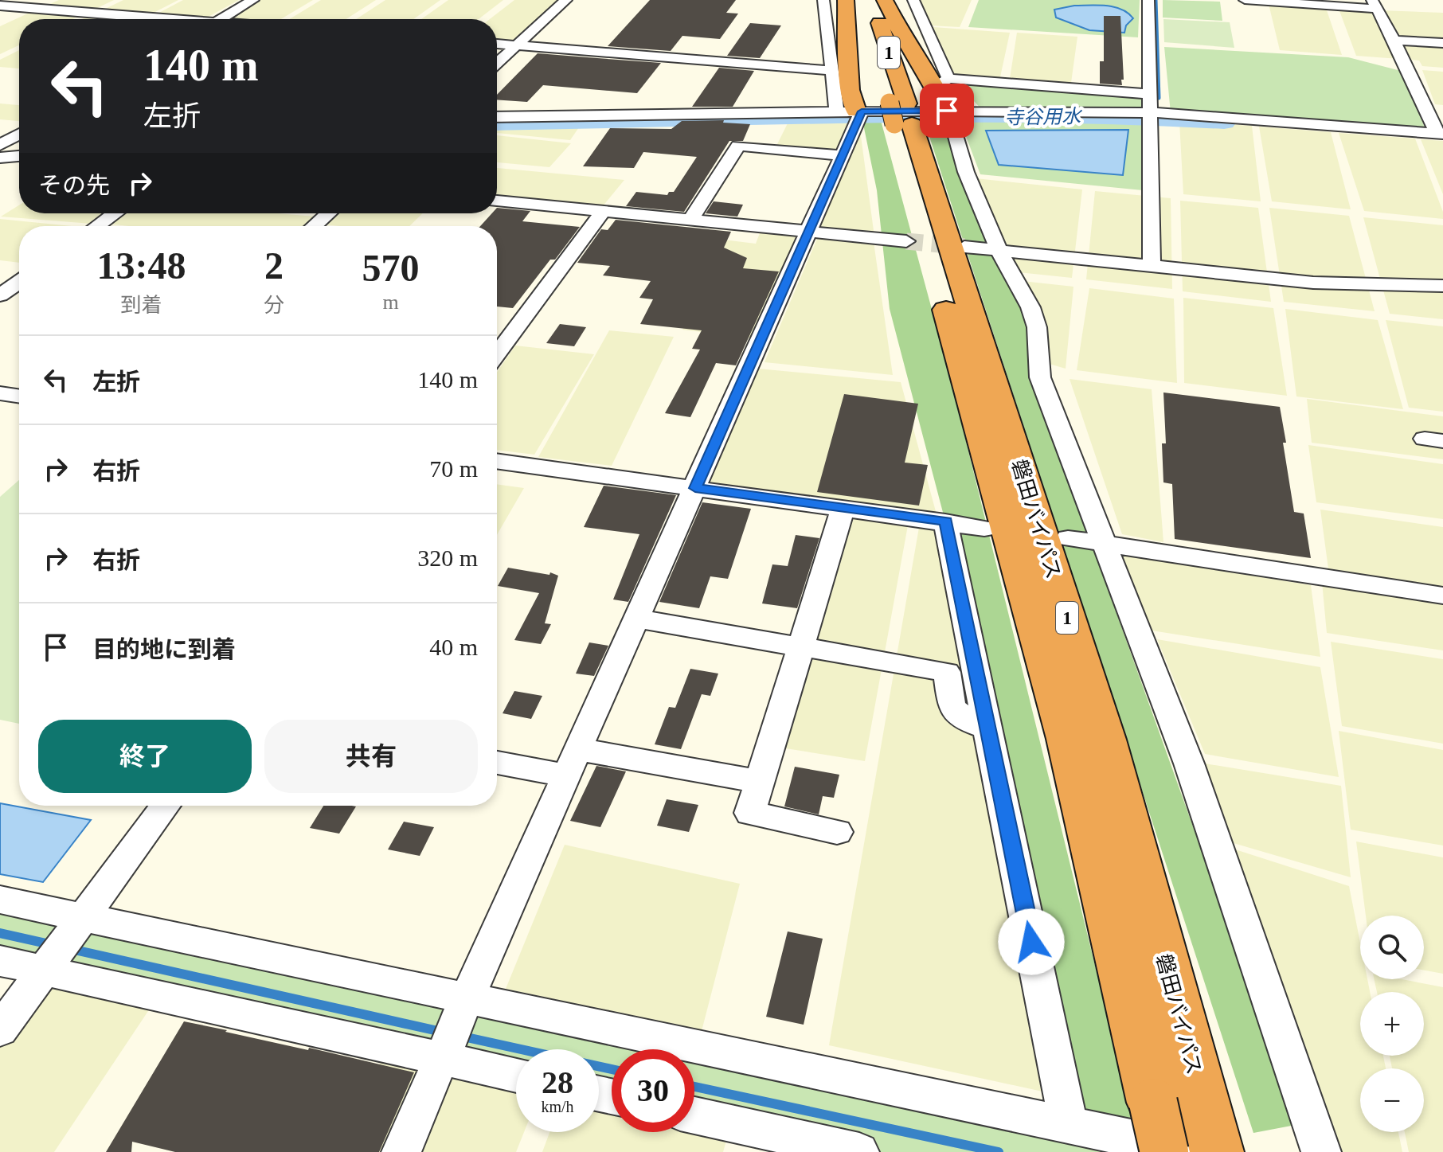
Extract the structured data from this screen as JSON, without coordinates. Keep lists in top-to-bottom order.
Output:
{
  "streets": {
    "highway": ["1", "磐田バイパス"]
  },
  "water": ["寺谷用水"],
  "page": {
    "turn": ["140 m", "左折"],
    "then": "その先",
    "eta": [
      "13:48",
      "到着",
      "2",
      "分",
      "570",
      "m"
    ],
    "list": [
      {
        "name": "左折",
        "value": "140 m"
      },
      {
        "name": "右折",
        "value": "70 m"
      },
      {
        "name": "右折",
        "value": "320 m"
      },
      {
        "name": "目的地に到着",
        "value": "40 m"
      }
    ],
    "buttons": ["終了", "共有"],
    "map_buttons": ["+", "−"],
    "speed": "28 km/h",
    "limit": "30"
  }
}
